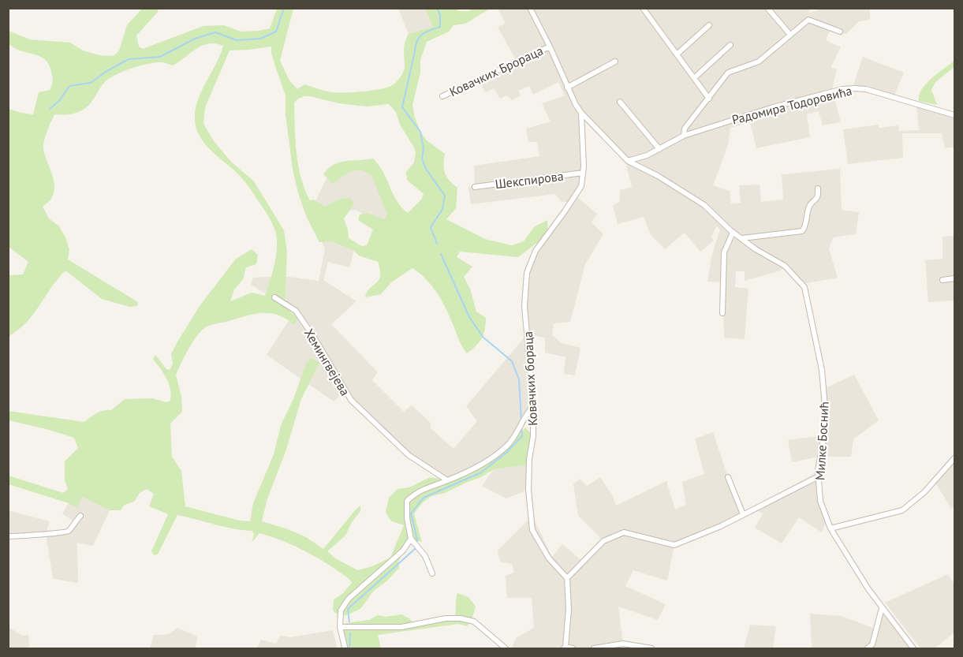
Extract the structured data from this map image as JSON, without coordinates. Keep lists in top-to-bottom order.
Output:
{
  "streets": {
    "street": [
      "Ковачких Брораца",
      "Радомира Тодоровића",
      "Шекспирова",
      "Хемингвејева",
      "Ковачких бораца",
      "Милке Боснић"
    ]
  },
  "crossings": [
    ["Ковачких Брораца", "Ковачких бораца"],
    ["Радомира Тодоровића", "Ковачких бораца"],
    ["Радомира Тодоровића", "Милке Боснић"],
    ["Шекспирова", "Ковачких бораца"],
    ["Ковачких бораца", "Милке Боснић"]
  ]
}
